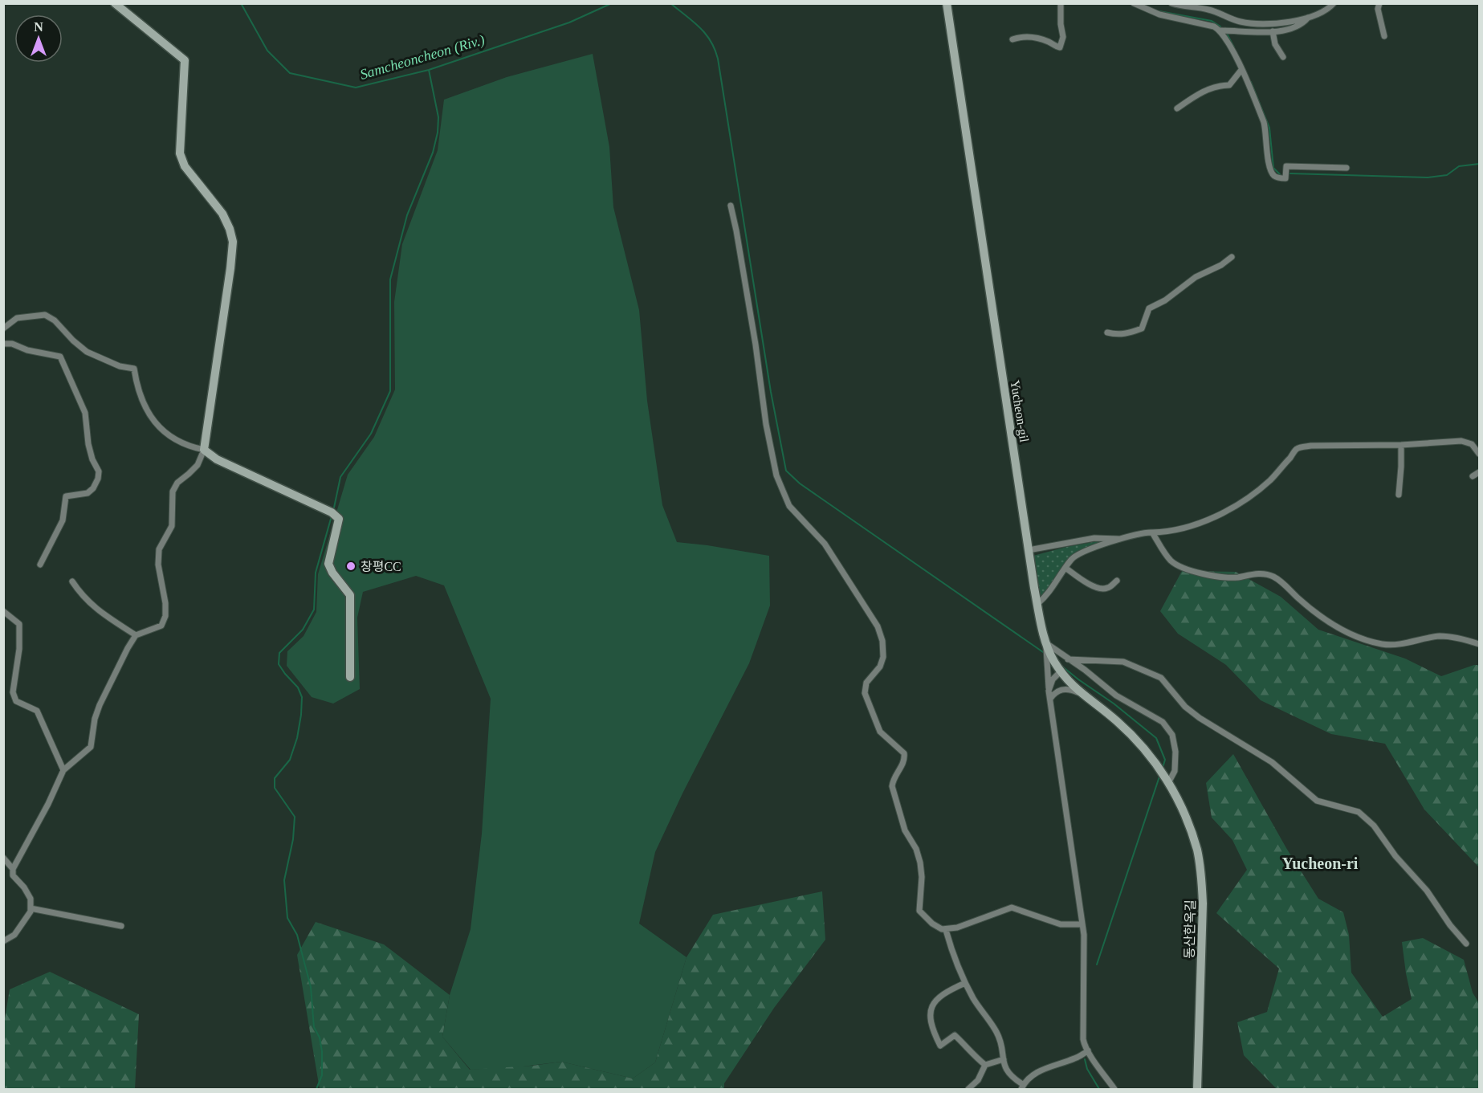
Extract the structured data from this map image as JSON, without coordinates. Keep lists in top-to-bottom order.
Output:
{
  "streets": {
    "street": ["Yucheon-gil", "동산한옥길"]
  },
  "crossings": [
    ["Yucheon-gil", "동산한옥길"]
  ],
  "districts": ["Yucheon-ri"],
  "water": ["Samcheoncheon (Riv.)"],
  "places": ["창평CC"],
  "north": "top"
}
